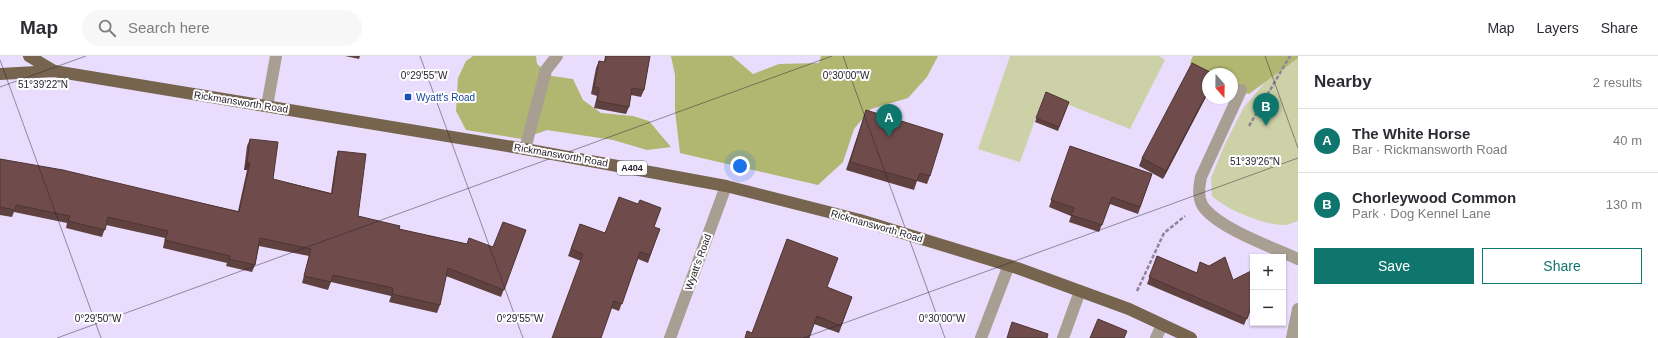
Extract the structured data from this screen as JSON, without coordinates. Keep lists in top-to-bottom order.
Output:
{
  "streets": {
    "main road": ["Rickmansworth Road", "A404"],
    "street": ["Wyatt's Road"]
  },
  "crossings": [
    ["Rickmansworth Road", "Wyatt's Road"]
  ],
  "places": {
    "transit": ["Wyatt's Road"]
  },
  "north": "bottom",
  "page": {
    "header": "Map",
    "search": "Search here",
    "nav": ["Map", "Layers", "Share"],
    "heading": ["Nearby", "2 results"],
    "pins": ["B", "A"],
    "list": [
      {
        "mark": "A",
        "name": "The White Horse",
        "note": "Bar · Rickmansworth Road",
        "value": "40 m"
      },
      {
        "mark": "B",
        "name": "Chorleywood Common",
        "note": "Park · Dog Kennel Lane",
        "value": "130 m"
      }
    ],
    "buttons": ["Save", "Share"],
    "map_buttons": ["+", "−"]
  },
  "coordinates": [
    "0°29'55\"W",
    "0°30'00\"W",
    "51°39'22\"N",
    "51°39'26\"N",
    "0°29'50\"W"
  ]
}
